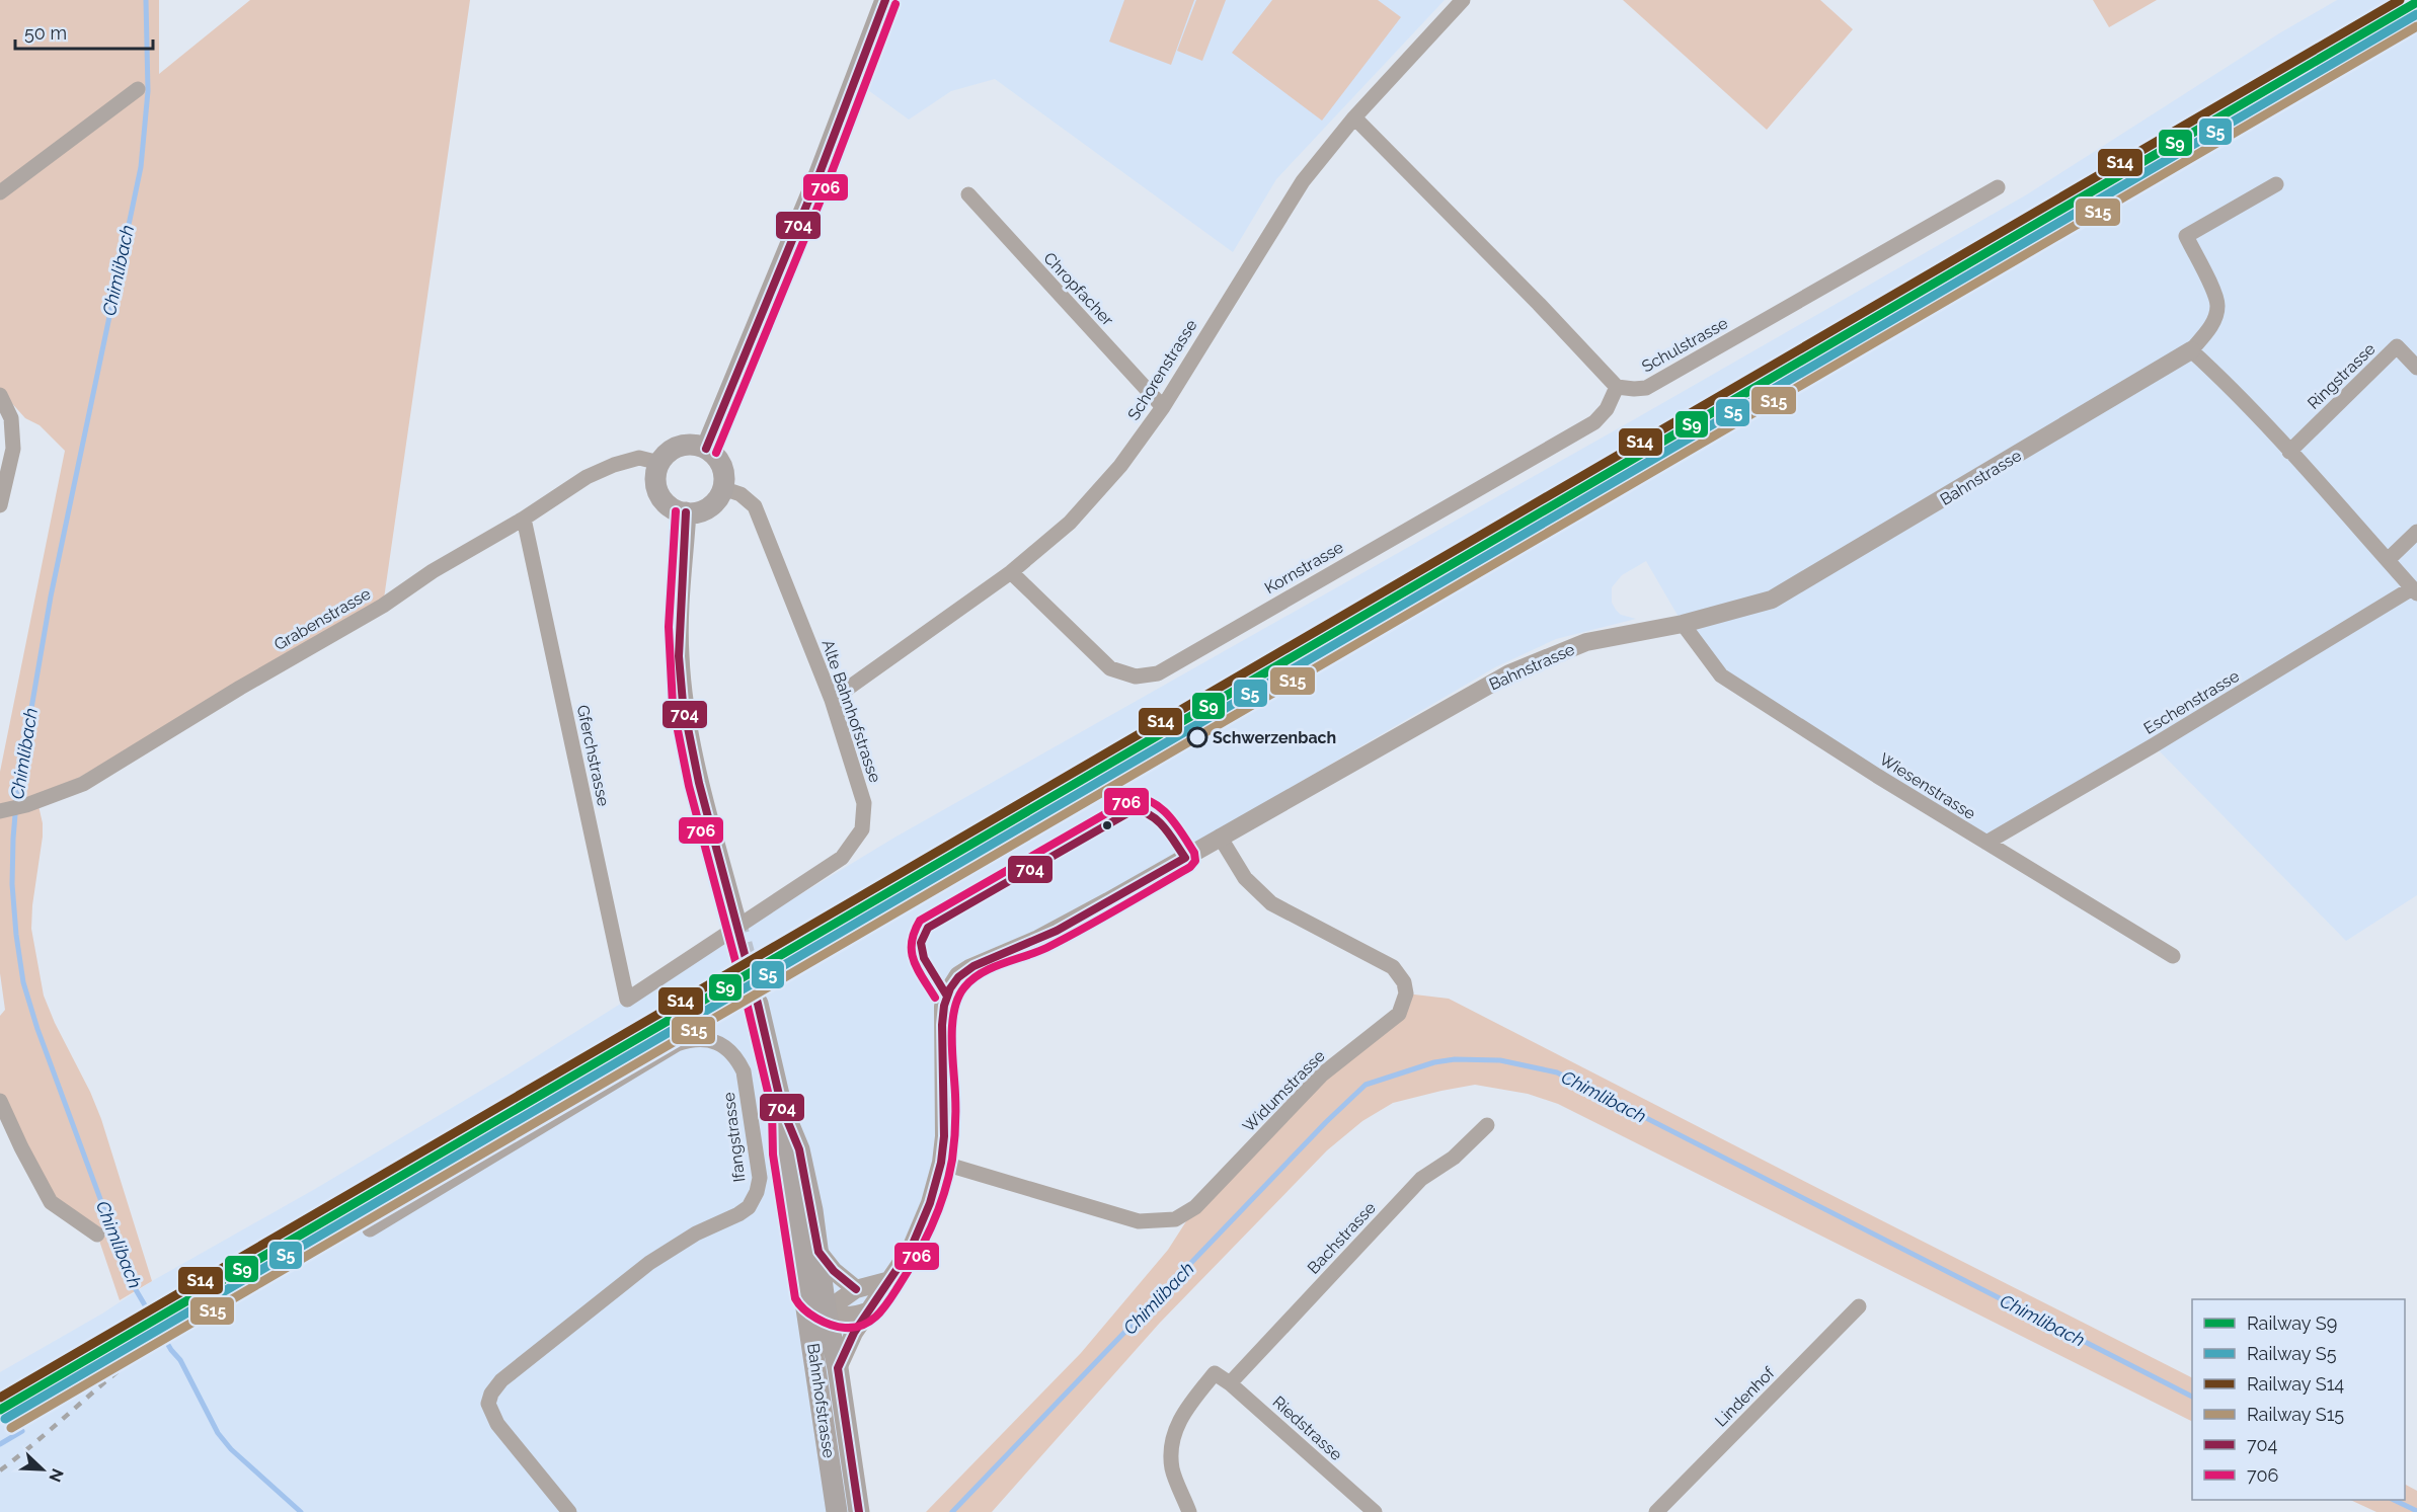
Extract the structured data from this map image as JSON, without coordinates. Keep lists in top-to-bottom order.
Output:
{
  "streets": {
    "main road": ["Bahnhofstrasse"],
    "street": [
      "Chropfacher",
      "Schulstrasse",
      "Schorenstrasse",
      "Ringstrasse",
      "Bahnstrasse",
      "Kornstrasse",
      "Grabenstrasse",
      "Eschenstrasse",
      "Alte Bahnhofstrasse",
      "Gferchstrasse",
      "Wiesenstrasse",
      "Widumstrasse",
      "Ifangstrasse",
      "Bachstrasse",
      "Lindenhof",
      "Riedstrasse"
    ]
  },
  "crossings": [
    ["Chropfacher", "Schorenstrasse"],
    ["Schulstrasse", "Kornstrasse"],
    ["Schorenstrasse", "Kornstrasse"],
    ["Schorenstrasse", "Alte Bahnhofstrasse"],
    ["Ringstrasse", "Eschenstrasse"],
    ["Bahnstrasse", "Eschenstrasse"],
    ["Bahnstrasse", "Wiesenstrasse"],
    ["Bahnstrasse", "Widumstrasse"],
    ["Bahnstrasse", "Bahnhofstrasse"],
    ["Grabenstrasse", "Alte Bahnhofstrasse"],
    ["Grabenstrasse", "Gferchstrasse"],
    ["Eschenstrasse", "Wiesenstrasse"],
    ["Alte Bahnhofstrasse", "Gferchstrasse"],
    ["Bachstrasse", "Riedstrasse"]
  ],
  "water": ["Chimlibach"],
  "places": ["Schwerzenbach"],
  "lines": [
    "rail line S14",
    "transit line 704",
    "rail line S9",
    "transit line 706",
    "rail line S5",
    "rail line S15"
  ],
  "legend": [
    "Railway S9",
    "Railway S5",
    "Railway S14",
    "Railway S15",
    "704",
    "706"
  ],
  "scale_bar": "50 m",
  "north": "bottom right"
}
